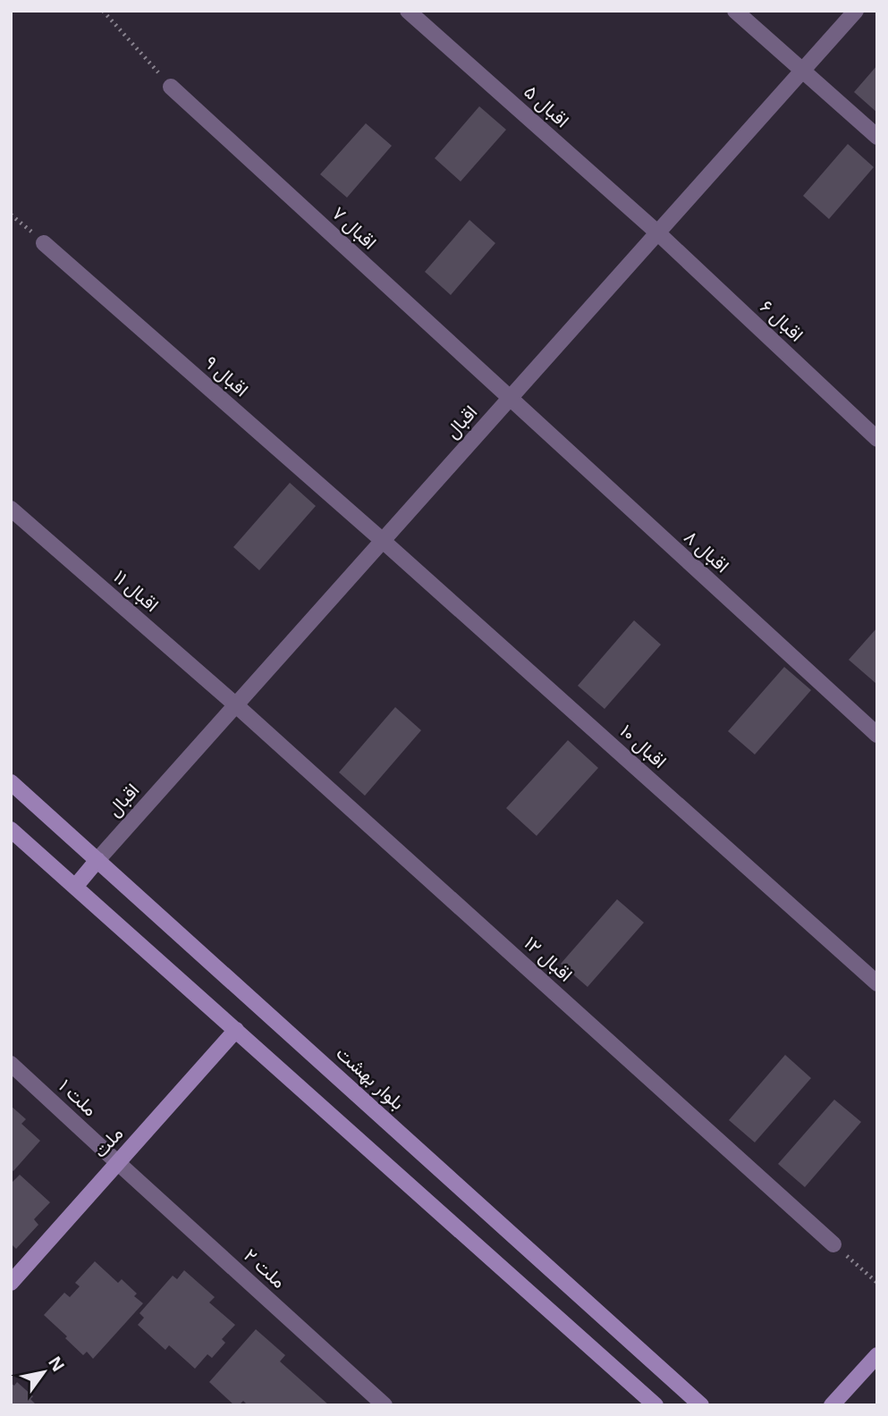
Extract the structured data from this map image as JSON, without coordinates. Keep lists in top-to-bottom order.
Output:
{
  "streets": {
    "street": [
      "اقبال ۵",
      "اقبال ۷",
      "اقبال ۶",
      "اقبال ۹",
      "اقبال",
      "اقبال ۸",
      "اقبال ۱۱",
      "اقبال ۱۰",
      "اقبال ۱۲",
      "بلوار بهشت",
      "ملت ۱",
      "ملت",
      "ملت ۲"
    ]
  },
  "crossings": [
    ["اقبال ۵", "اقبال ۶"],
    ["اقبال ۵", "اقبال"],
    ["اقبال ۷", "اقبال"],
    ["اقبال ۷", "اقبال ۸"],
    ["اقبال ۶", "اقبال"],
    ["اقبال ۹", "اقبال"],
    ["اقبال ۹", "اقبال ۱۰"],
    ["اقبال", "اقبال ۸"],
    ["اقبال", "اقبال ۱۱"],
    ["اقبال", "اقبال ۱۰"],
    ["اقبال", "اقبال ۱۲"],
    ["اقبال", "بلوار بهشت"],
    ["اقبال ۱۱", "اقبال ۱۲"],
    ["ملت ۱", "ملت"],
    ["ملت ۱", "ملت ۲"],
    ["ملت", "ملت ۲"]
  ],
  "north": "top right"
}
